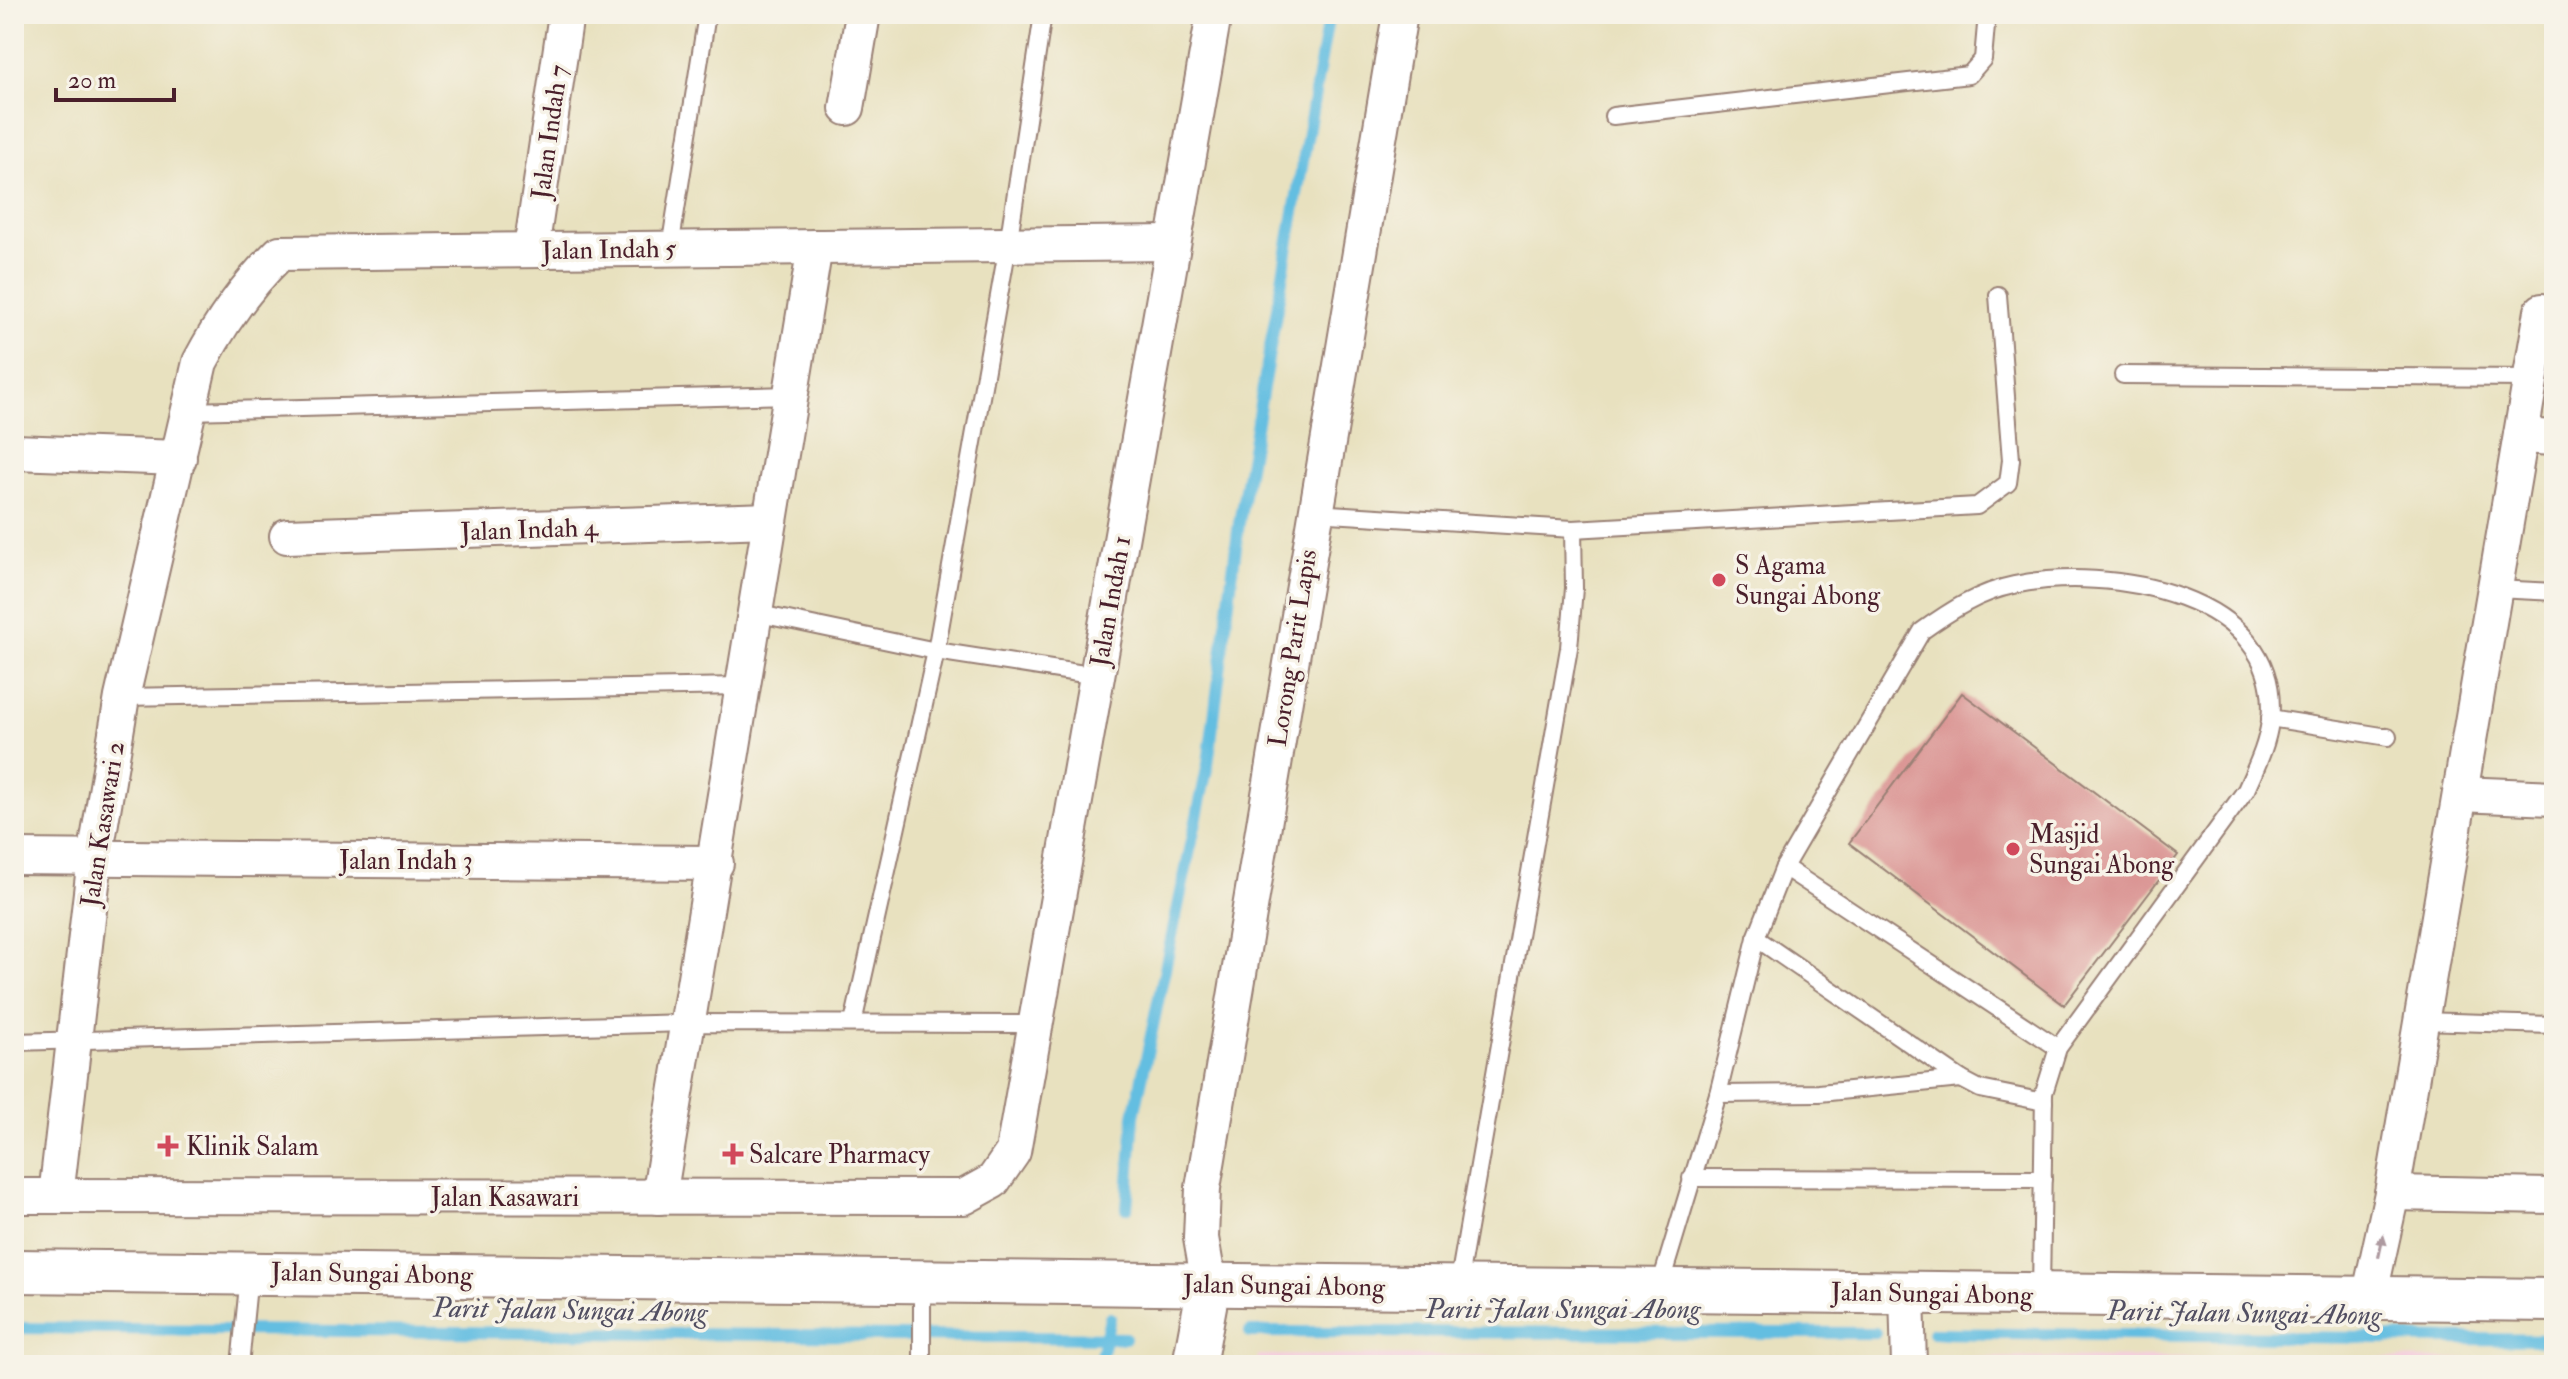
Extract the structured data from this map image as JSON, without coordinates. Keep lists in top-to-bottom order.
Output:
{
  "streets": {
    "street": [
      "Jalan Indah 7",
      "Jalan Indah 5",
      "Jalan Indah 4",
      "Jalan Indah 1",
      "Lorong Parit Lapis",
      "Jalan Kasawari 2",
      "Jalan Indah 3",
      "Jalan Kasawari",
      "Jalan Sungai Abong"
    ]
  },
  "crossings": [
    ["Jalan Indah 7", "Jalan Indah 5"],
    ["Jalan Indah 5", "Jalan Indah 1"],
    ["Jalan Indah 5", "Jalan Kasawari 2"],
    ["Jalan Indah 1", "Jalan Kasawari"],
    ["Lorong Parit Lapis", "Jalan Sungai Abong"],
    ["Jalan Kasawari 2", "Jalan Indah 3"],
    ["Jalan Kasawari 2", "Jalan Kasawari"]
  ],
  "water": ["Parit Jalan Sungai Abong"],
  "places": {
    "other": ["S Agama Sungai Abong", "Masjid Sungai Abong"],
    "health": ["Klinik Salam", "Salcare Pharmacy"]
  },
  "scale_bar": "20 m"
}
